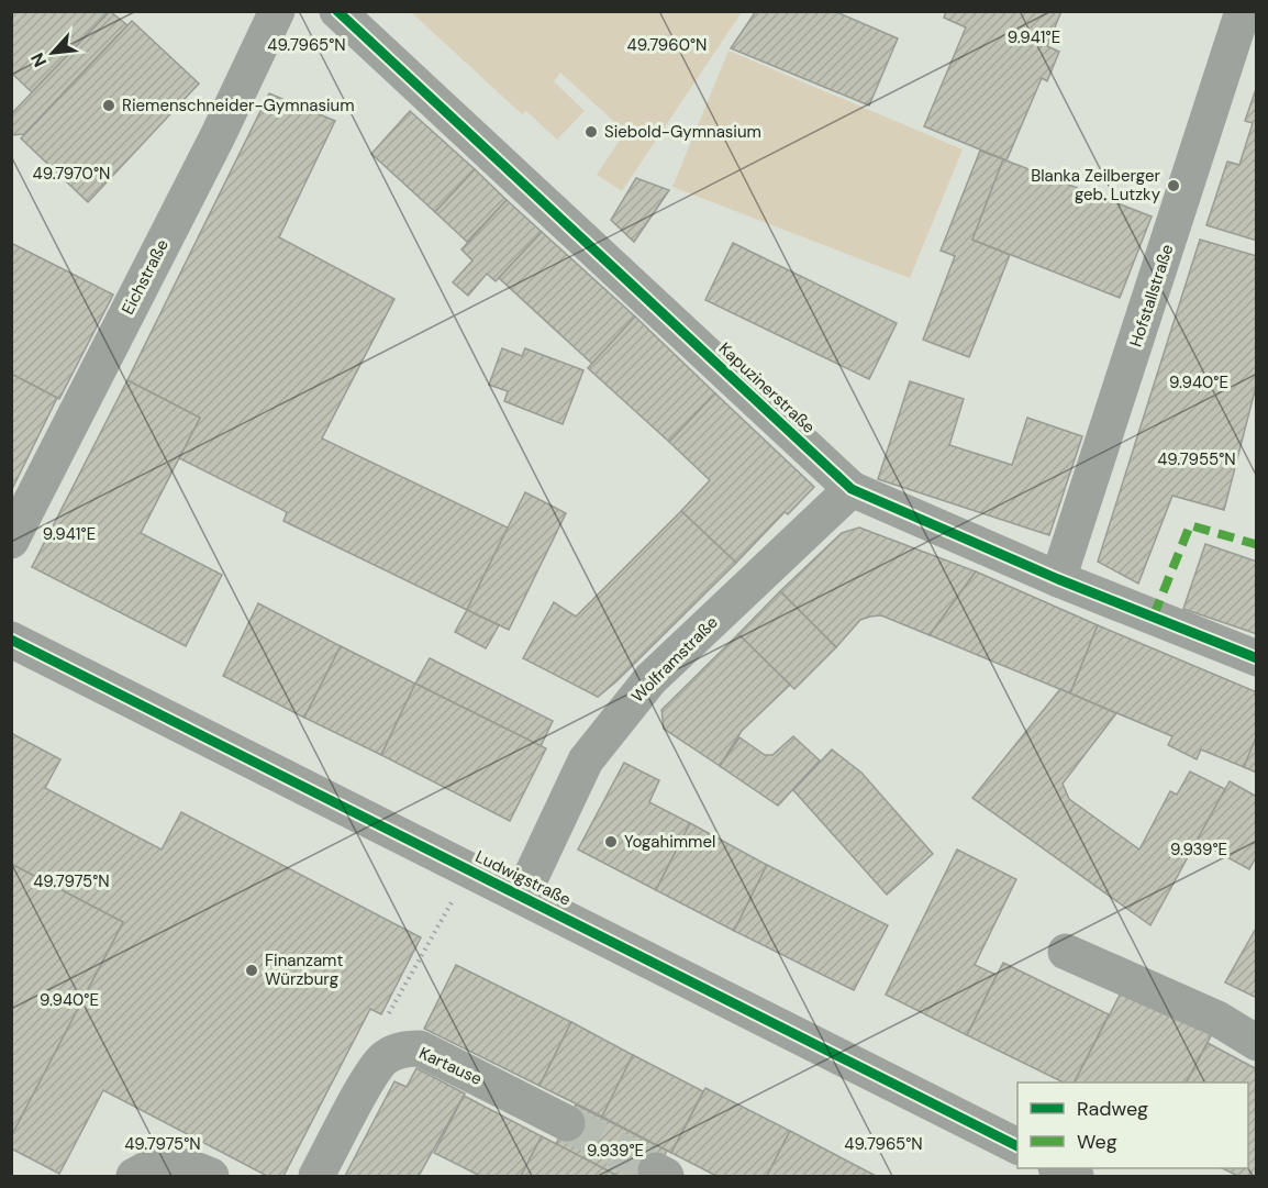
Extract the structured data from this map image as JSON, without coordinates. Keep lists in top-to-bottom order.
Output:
{
  "streets": {
    "street": [
      "Eichstraße",
      "Hofstallstraße",
      "Kapuzinerstraße",
      "Wolframstraße",
      "Ludwigstraße",
      "Kartause"
    ]
  },
  "crossings": [
    ["Hofstallstraße", "Kapuzinerstraße"],
    ["Kapuzinerstraße", "Wolframstraße"],
    ["Wolframstraße", "Ludwigstraße"]
  ],
  "places": [
    "Riemenschneider-Gymnasium",
    "Siebold-Gymnasium",
    "Blanka Zeilberger geb. Lutzky",
    "Yogahimmel",
    "Finanzamt Würzburg"
  ],
  "legend": ["Radweg", "Weg"],
  "north": "bottom left",
  "coordinates": [
    "9.941°E",
    "49.7965°N",
    "49.7960°N",
    "49.7970°N",
    "9.940°E",
    "49.7955°N",
    "9.939°E",
    "49.7975°N"
  ]
}
